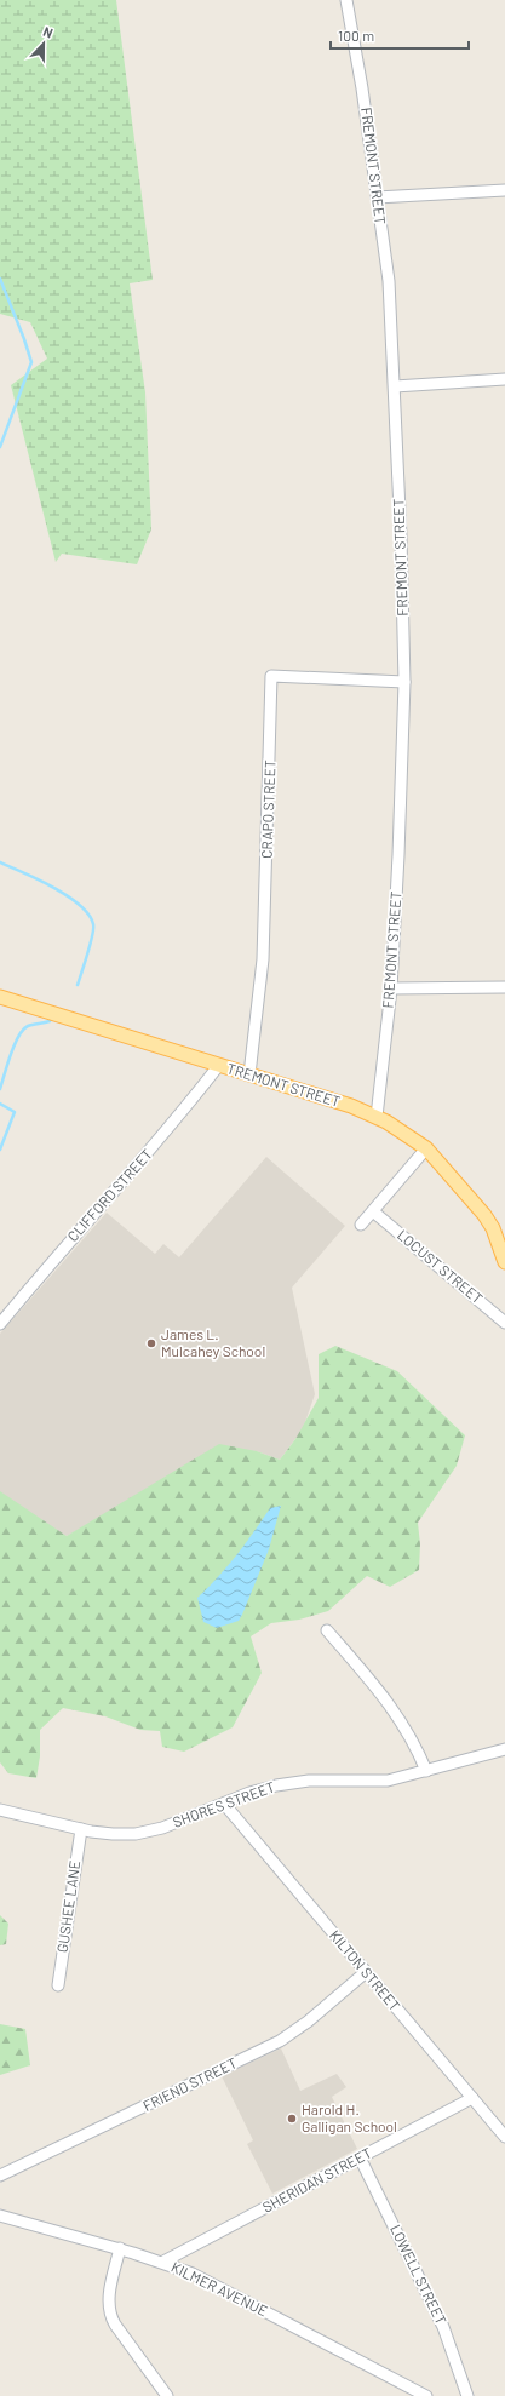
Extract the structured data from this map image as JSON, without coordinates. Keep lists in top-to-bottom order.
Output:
{
  "streets": {
    "main road": ["TREMONT STREET"],
    "street": [
      "FREMONT STREET",
      "CRAPO STREET",
      "CLIFFORD STREET",
      "LOCUST STREET",
      "SHORES STREET",
      "GUSHEE LANE",
      "KILTON STREET",
      "FRIEND STREET",
      "SHERIDAN STREET",
      "LOWELL STREET",
      "KILMER AVENUE"
    ]
  },
  "crossings": [
    ["FREMONT STREET", "CRAPO STREET"],
    ["FREMONT STREET", "TREMONT STREET"],
    ["CRAPO STREET", "TREMONT STREET"],
    ["TREMONT STREET", "CLIFFORD STREET"],
    ["SHORES STREET", "GUSHEE LANE"],
    ["SHORES STREET", "KILTON STREET"],
    ["KILTON STREET", "FRIEND STREET"],
    ["KILTON STREET", "SHERIDAN STREET"],
    ["SHERIDAN STREET", "LOWELL STREET"],
    ["SHERIDAN STREET", "KILMER AVENUE"]
  ],
  "places": ["James L. Mulcahey School", "Harold H. Galligan School"],
  "scale_bar": "100 m",
  "north": "top"
}
